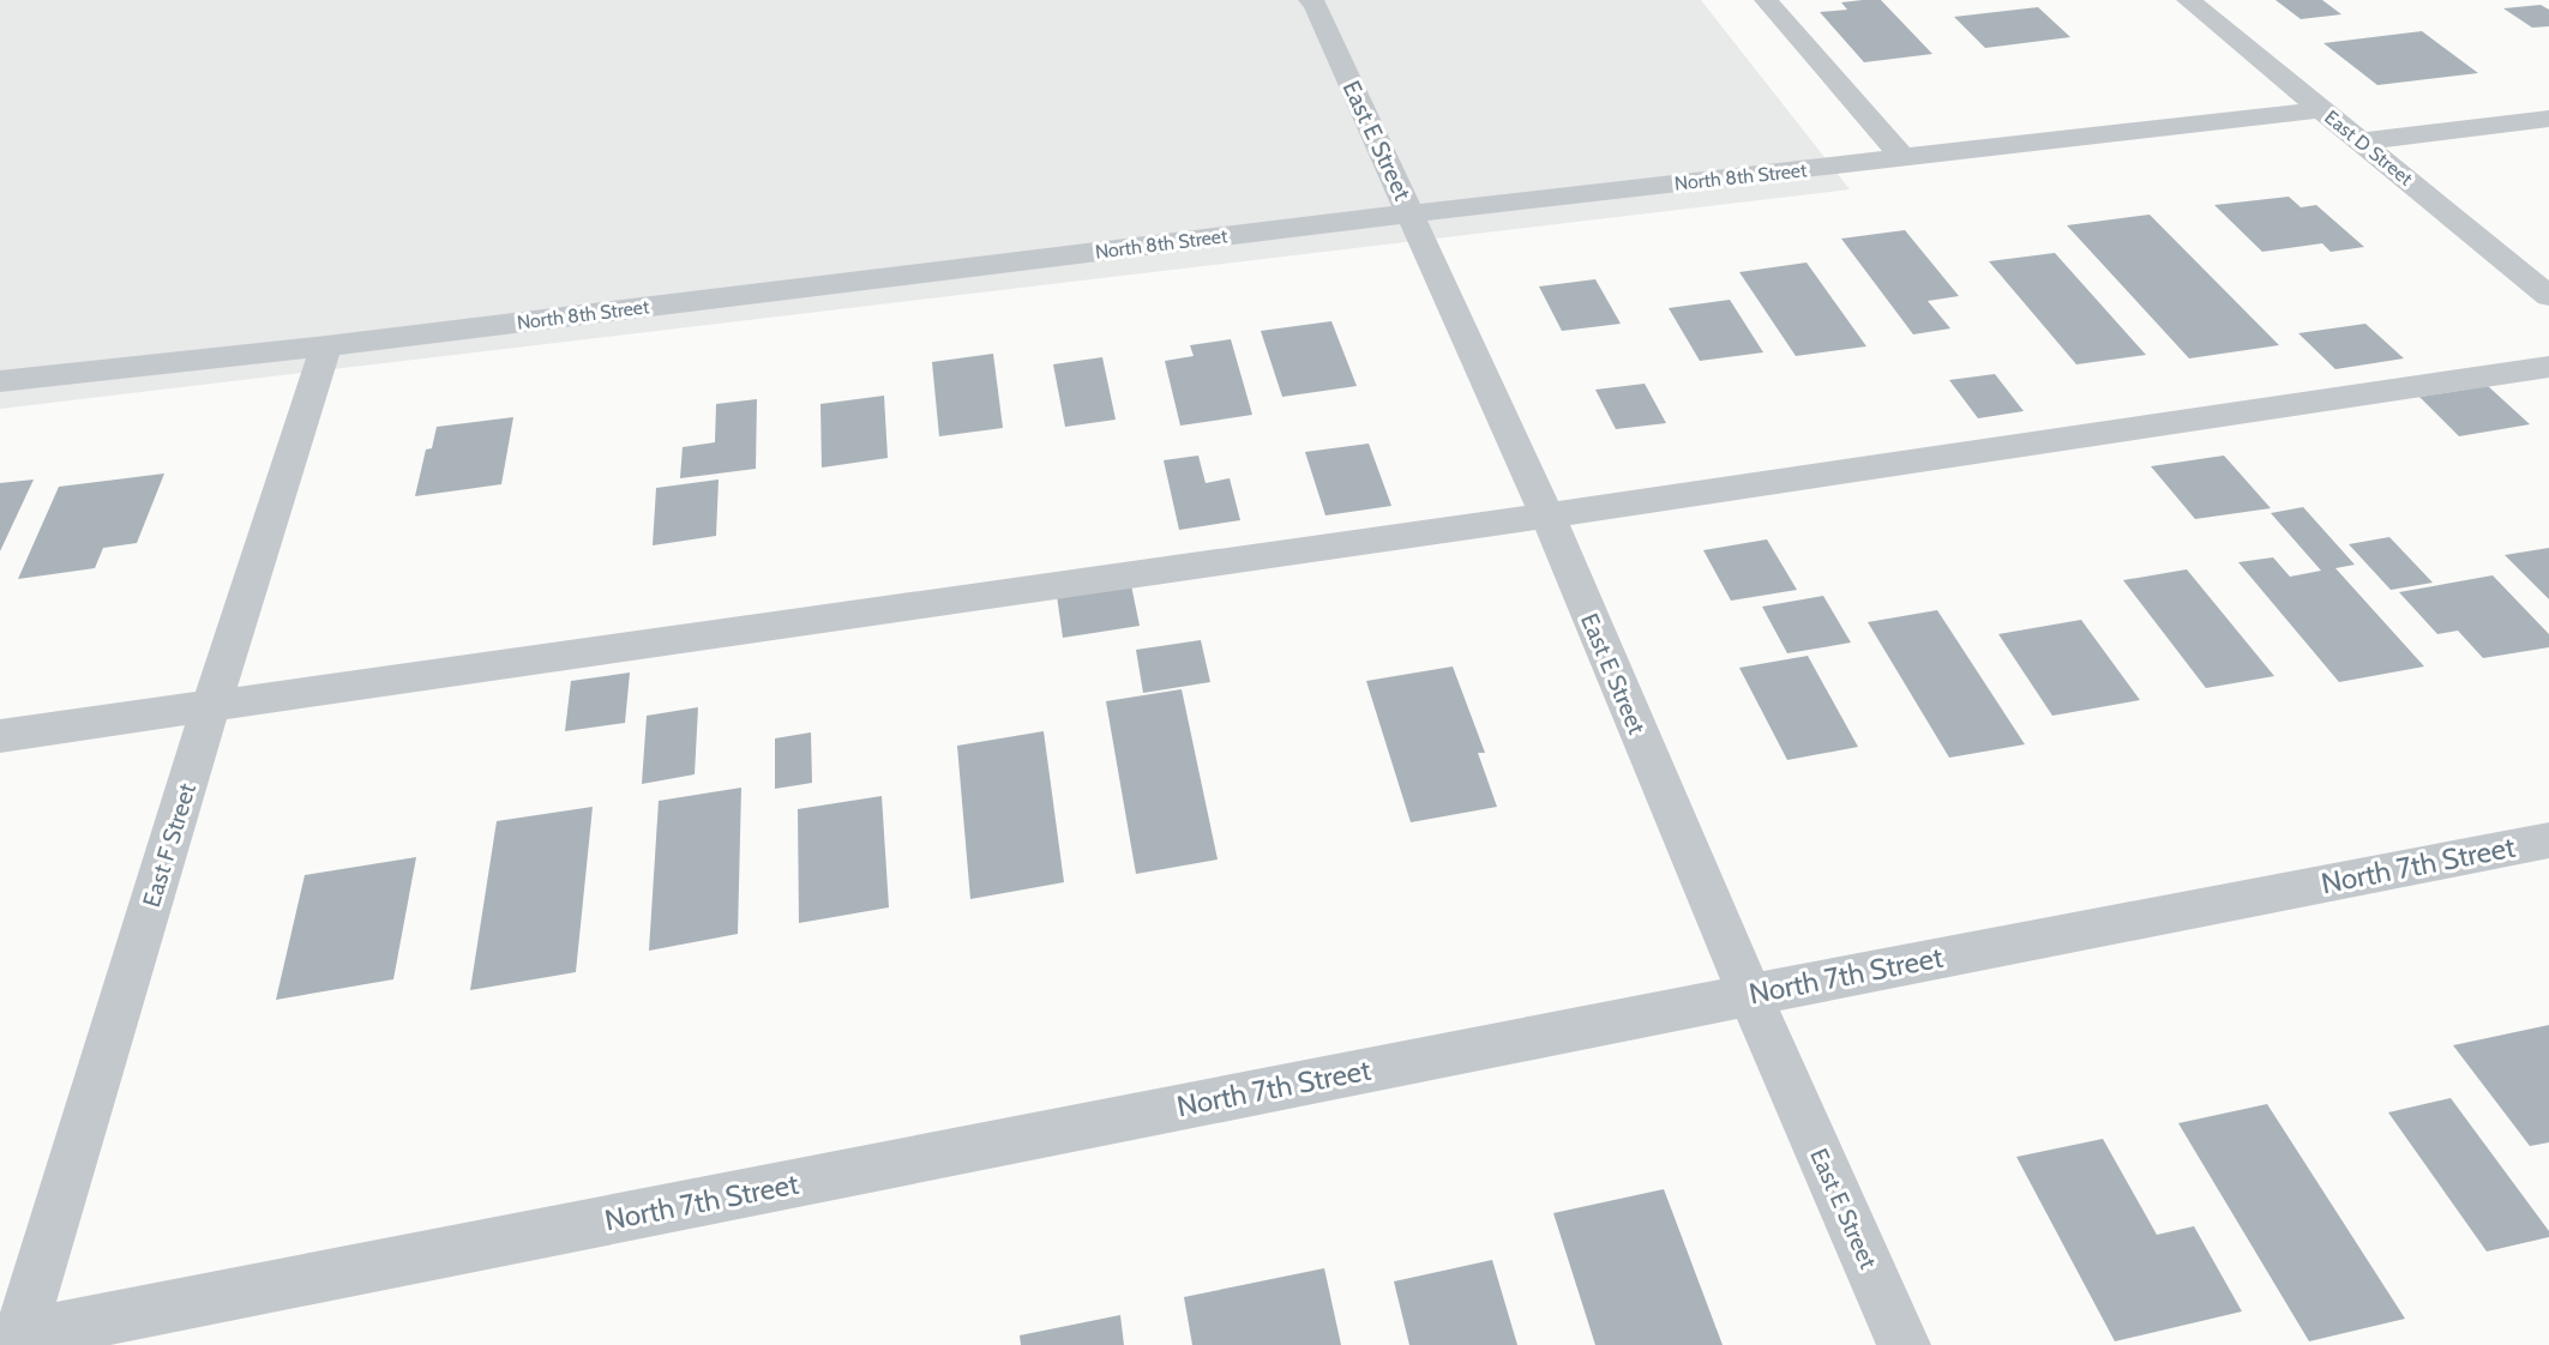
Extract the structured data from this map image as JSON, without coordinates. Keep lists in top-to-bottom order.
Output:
{
  "streets": {
    "street": [
      "East E Street",
      "East D Street",
      "North 8th Street",
      "East F Street",
      "North 7th Street"
    ]
  },
  "crossings": [
    ["East E Street", "North 8th Street"],
    ["East E Street", "North 7th Street"],
    ["East D Street", "North 8th Street"],
    ["North 8th Street", "East F Street"],
    ["East F Street", "North 7th Street"]
  ]
}
